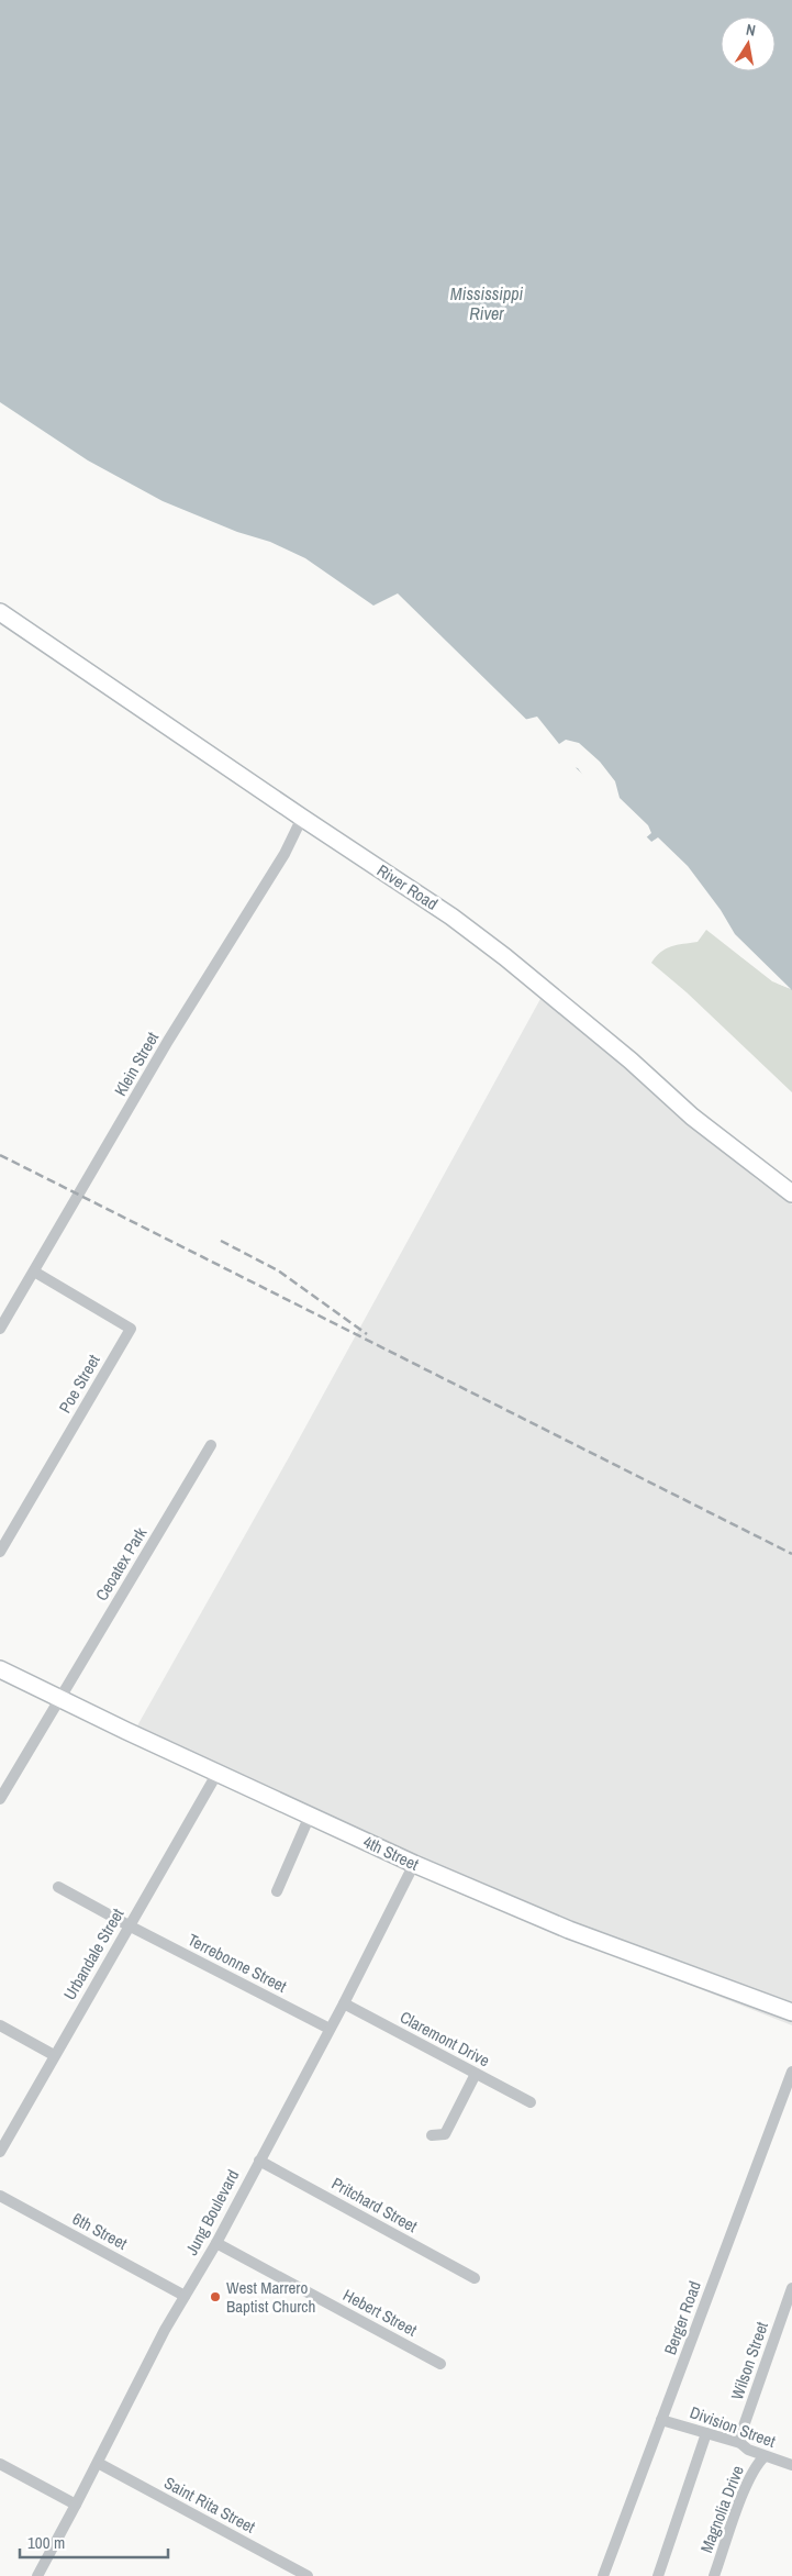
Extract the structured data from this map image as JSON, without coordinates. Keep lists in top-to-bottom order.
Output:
{
  "streets": {
    "main road": ["River Road", "4th Street"],
    "street": [
      "Klein Street",
      "Poe Street",
      "Ceoatex Park",
      "Urbandale Street",
      "Terrebonne Street",
      "Claremont Drive",
      "Pritchard Street",
      "Jung Boulevard",
      "6th Street",
      "Hebert Street",
      "Berger Road",
      "Wilson Street",
      "Division Street",
      "Saint Rita Street",
      "Magnolia Drive"
    ]
  },
  "crossings": [
    ["River Road", "Klein Street"],
    ["Klein Street", "Poe Street"],
    ["Ceoatex Park", "4th Street"],
    ["4th Street", "Urbandale Street"],
    ["4th Street", "Jung Boulevard"],
    ["Urbandale Street", "Terrebonne Street"],
    ["Terrebonne Street", "Jung Boulevard"],
    ["Claremont Drive", "Jung Boulevard"],
    ["Pritchard Street", "Jung Boulevard"],
    ["Jung Boulevard", "6th Street"],
    ["Jung Boulevard", "Hebert Street"],
    ["Jung Boulevard", "Saint Rita Street"],
    ["Berger Road", "Division Street"],
    ["Wilson Street", "Division Street"],
    ["Division Street", "Magnolia Drive"]
  ],
  "water": ["Mississippi River"],
  "places": ["West Marrero Baptist Church"],
  "scale_bar": "100 m",
  "north": "top"
}
